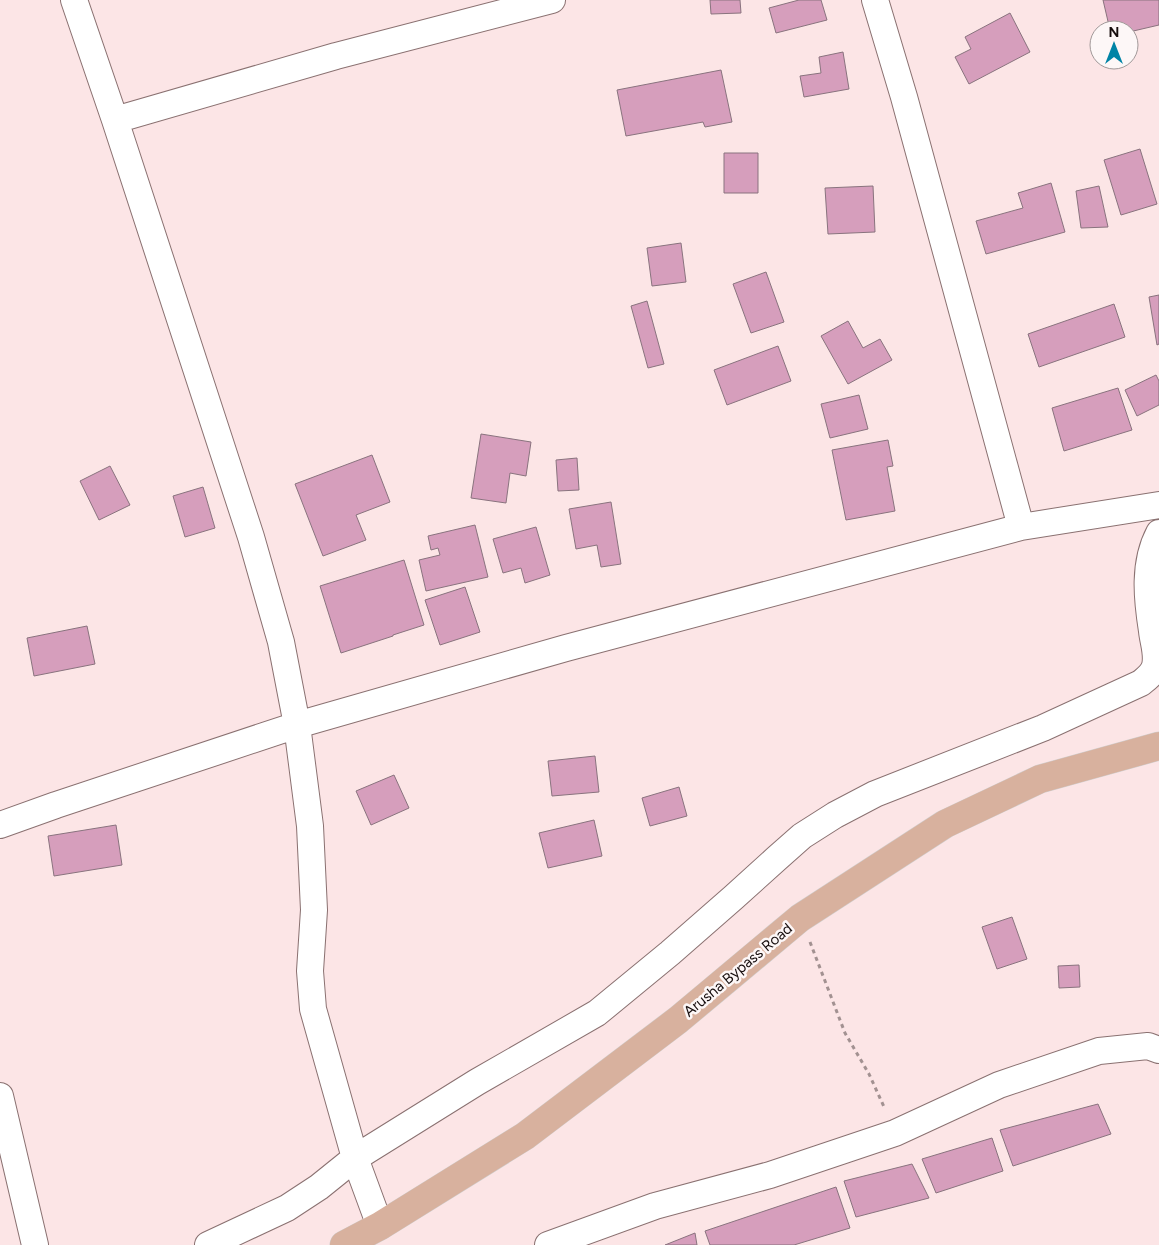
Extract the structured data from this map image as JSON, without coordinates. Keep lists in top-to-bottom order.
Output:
{
  "streets": {
    "main road": ["Arusha Bypass Road"]
  },
  "north": "top"
}
